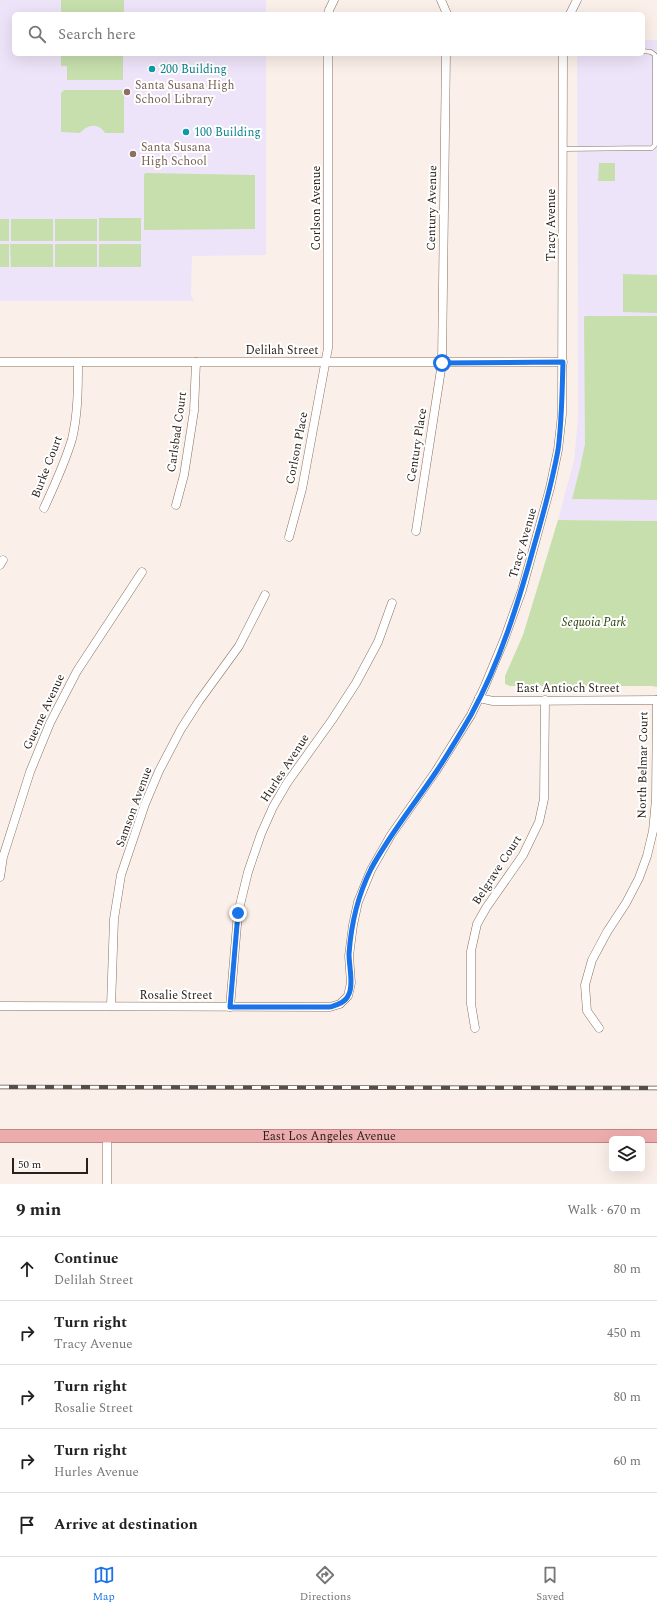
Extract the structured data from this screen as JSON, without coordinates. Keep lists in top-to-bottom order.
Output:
{
  "streets": {
    "main road": ["East Los Angeles Avenue"],
    "street": [
      "Corlson Avenue",
      "Century Avenue",
      "Tracy Avenue",
      "Delilah Street",
      "Carlsbad Court",
      "Century Place",
      "Corlson Place",
      "Burke Court",
      "East Antioch Street",
      "Guerne Avenue",
      "North Belmar Court",
      "Hurles Avenue",
      "Samson Avenue",
      "Belgrave Court",
      "Rosalie Street"
    ]
  },
  "crossings": [
    ["Corlson Avenue", "Delilah Street"],
    ["Corlson Avenue", "Corlson Place"],
    ["Century Avenue", "Delilah Street"],
    ["Century Avenue", "Century Place"],
    ["Tracy Avenue", "Delilah Street"],
    ["Tracy Avenue", "East Antioch Street"],
    ["Tracy Avenue", "Rosalie Street"],
    ["Delilah Street", "Carlsbad Court"],
    ["Delilah Street", "Century Place"],
    ["Delilah Street", "Corlson Place"],
    ["Delilah Street", "Burke Court"],
    ["East Antioch Street", "North Belmar Court"],
    ["East Antioch Street", "Belgrave Court"],
    ["Hurles Avenue", "Rosalie Street"],
    ["Samson Avenue", "Rosalie Street"]
  ],
  "parks": ["Sequoia Park"],
  "places": [
    "200 Building",
    "Santa Susana High School Library",
    "100 Building",
    "Santa Susana High School"
  ],
  "scale_bar": "50 m",
  "page": {
    "search": "Search here",
    "scale": "50 m",
    "heading": ["9 min", "Walk · 670 m"],
    "list": [
      ["Continue", "Delilah Street", "80 m"],
      ["Turn right", "Tracy Avenue", "450 m"],
      ["Turn right", "Rosalie Street", "80 m"],
      ["Turn right", "Hurles Avenue", "60 m"],
      "Arrive at destination"
    ],
    "nav": ["Map", "Directions", "Saved"]
  }
}
